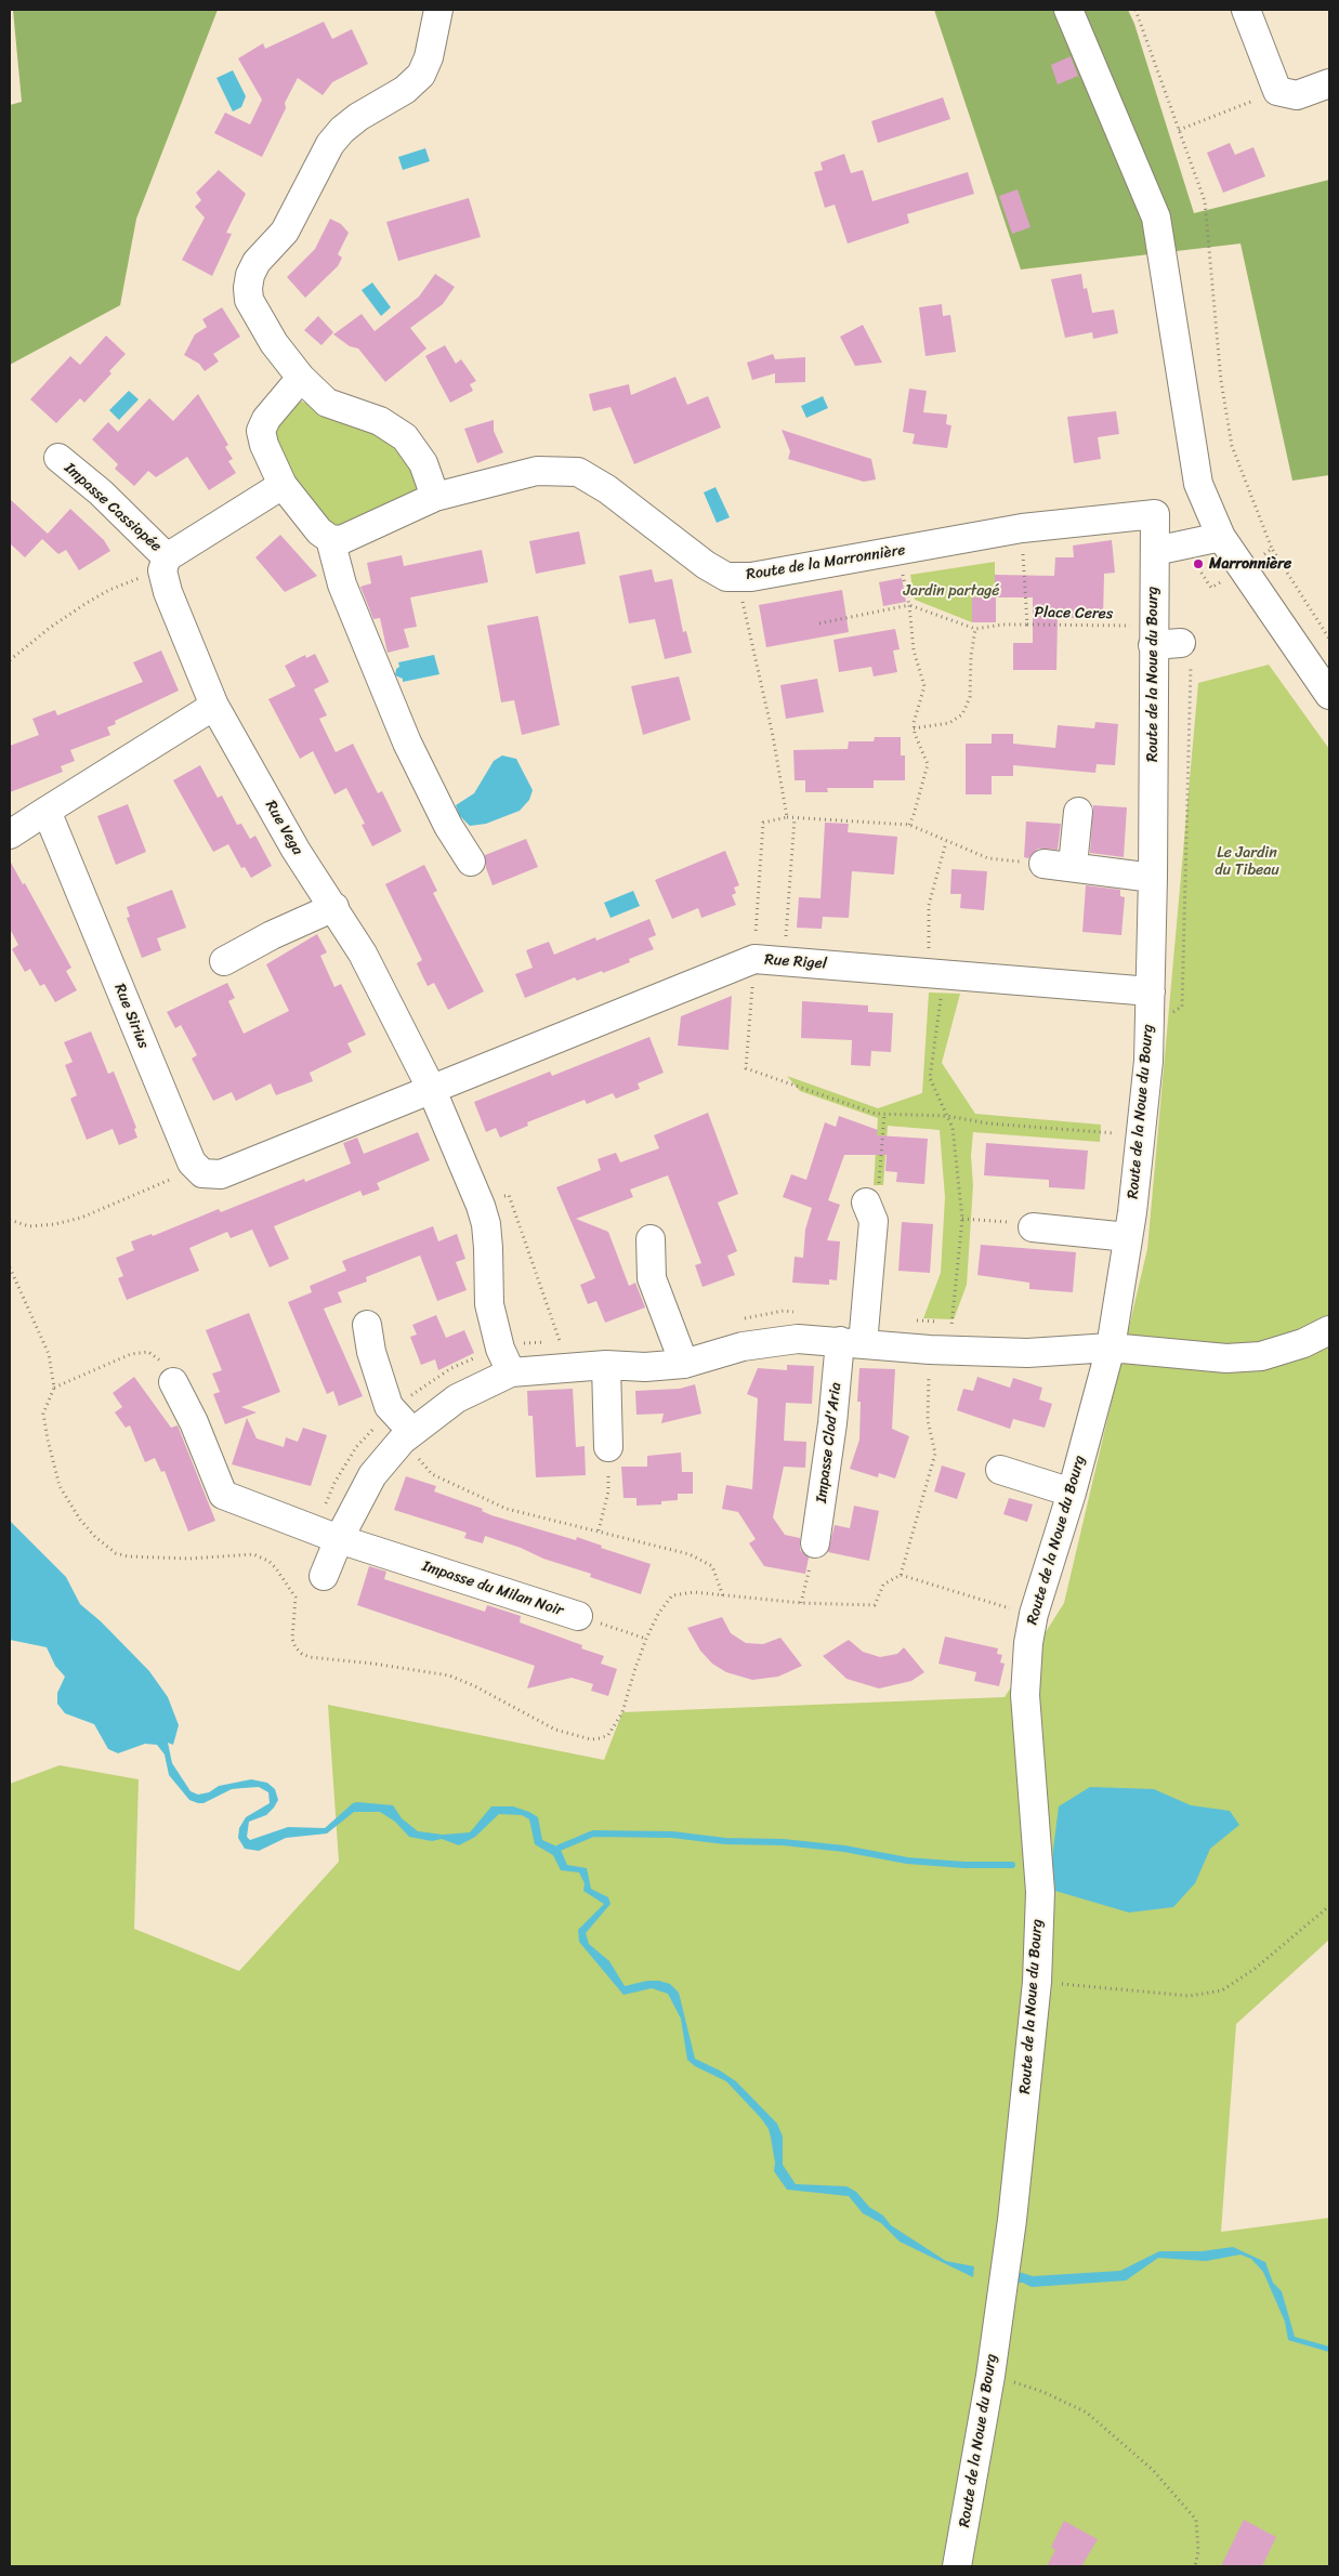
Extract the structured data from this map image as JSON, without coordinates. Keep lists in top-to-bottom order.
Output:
{
  "streets": {
    "street": [
      "Impasse Cassiopée",
      "Route de la Marronnière",
      "Route de la Noue du Bourg",
      "Rue Vega",
      "Rue Rigel",
      "Rue Sirius",
      "Impasse Clod'Aria",
      "Impasse du Milan Noir"
    ],
    "path": ["Place Ceres"]
  },
  "crossings": [
    ["Impasse Cassiopée", "Rue Vega"],
    ["Route de la Marronnière", "Place Ceres"],
    ["Route de la Marronnière", "Route de la Noue du Bourg"],
    ["Place Ceres", "Route de la Noue du Bourg"],
    ["Route de la Noue du Bourg", "Rue Rigel"],
    ["Rue Vega", "Rue Rigel"]
  ],
  "parks": ["Jardin partagé", "Le Jardin du Tibeau"],
  "places": ["Marronnière"]
}
